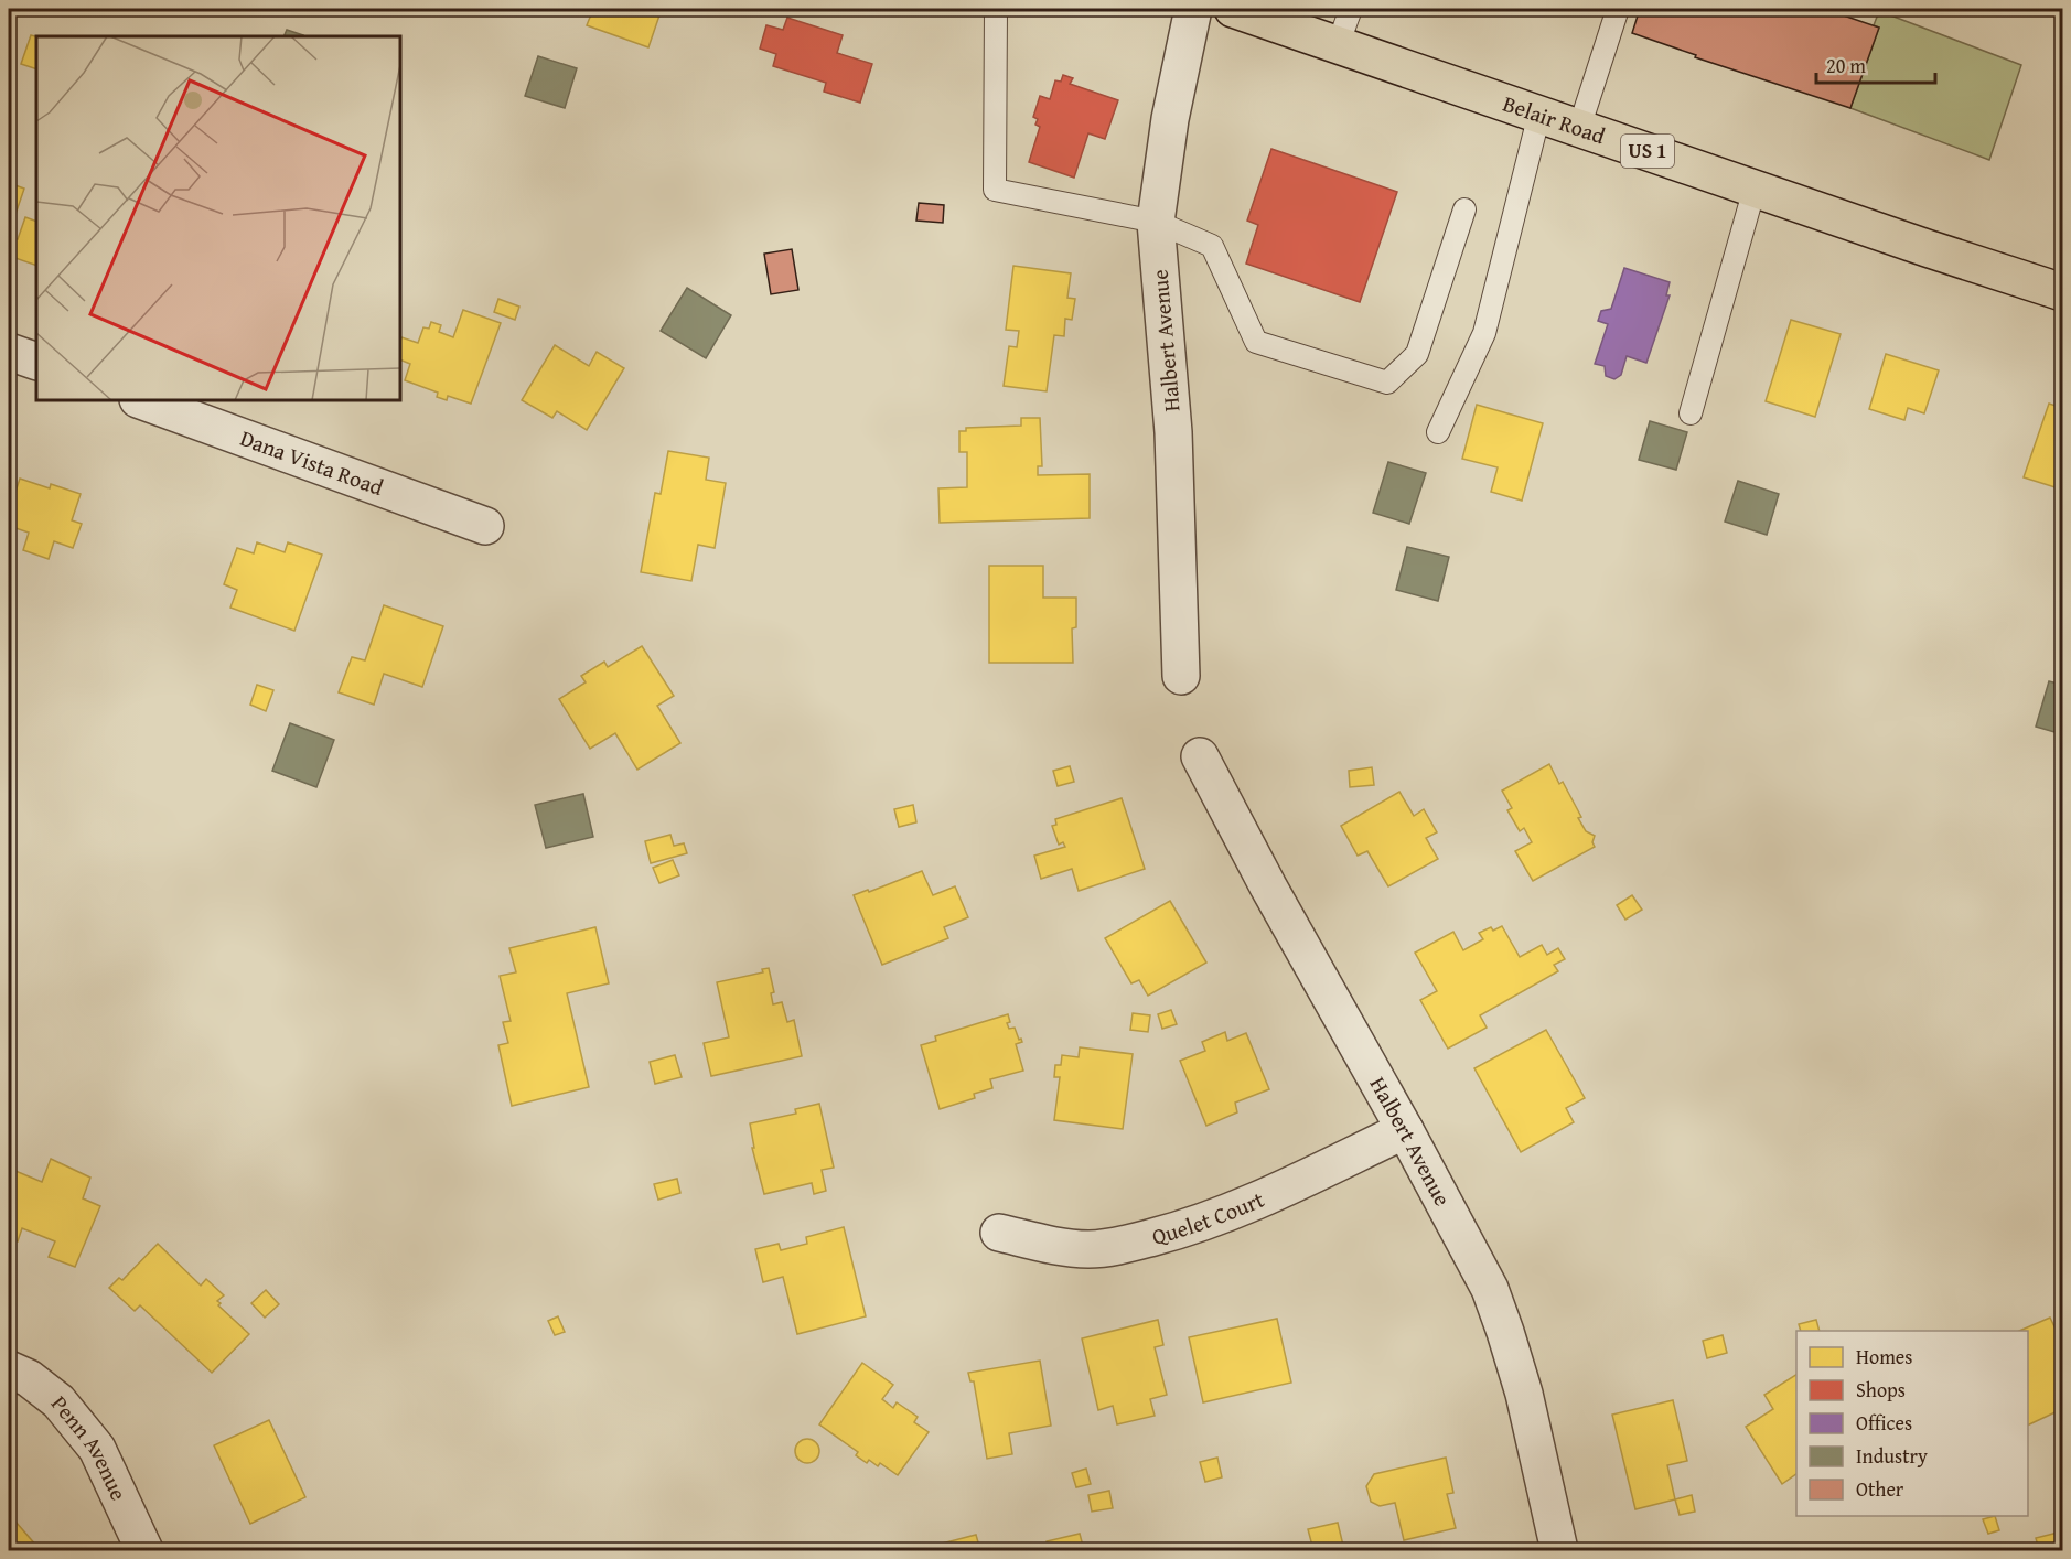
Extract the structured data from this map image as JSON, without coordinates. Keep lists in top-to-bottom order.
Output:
{
  "streets": {
    "highway": ["Belair Road", "US 1"],
    "street": [
      "Halbert Avenue",
      "Dana Vista Road",
      "Quelet Court",
      "Penn Avenue"
    ]
  },
  "crossings": [
    ["Halbert Avenue", "Quelet Court"]
  ],
  "legend": [
    "Homes",
    "Shops",
    "Offices",
    "Industry",
    "Other"
  ],
  "scale_bar": "20 m"
}
